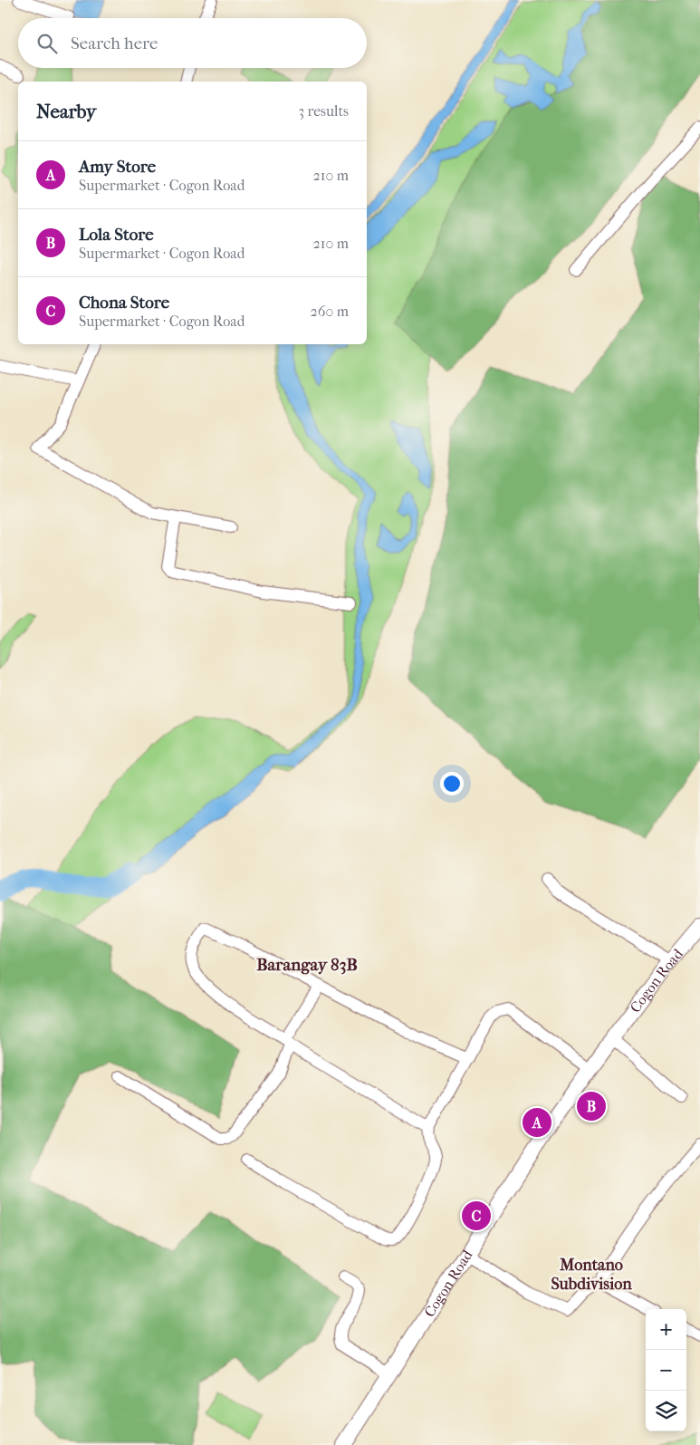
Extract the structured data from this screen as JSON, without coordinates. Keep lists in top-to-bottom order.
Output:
{
  "streets": {
    "street": ["Cogon Road"]
  },
  "districts": ["Barangay 83B", "Montano Subdivision"],
  "page": {
    "search": "Search here",
    "heading": ["Nearby", "3 results"],
    "list": [
      {
        "mark": "A",
        "name": "Amy Store",
        "note": "Supermarket · Cogon Road",
        "value": "210 m"
      },
      {
        "mark": "B",
        "name": "Lola Store",
        "note": "Supermarket · Cogon Road",
        "value": "210 m"
      },
      {
        "mark": "C",
        "name": "Chona Store",
        "note": "Supermarket · Cogon Road",
        "value": "260 m"
      }
    ],
    "pins": ["B", "A", "C"],
    "map_buttons": ["+", "−"]
  }
}
